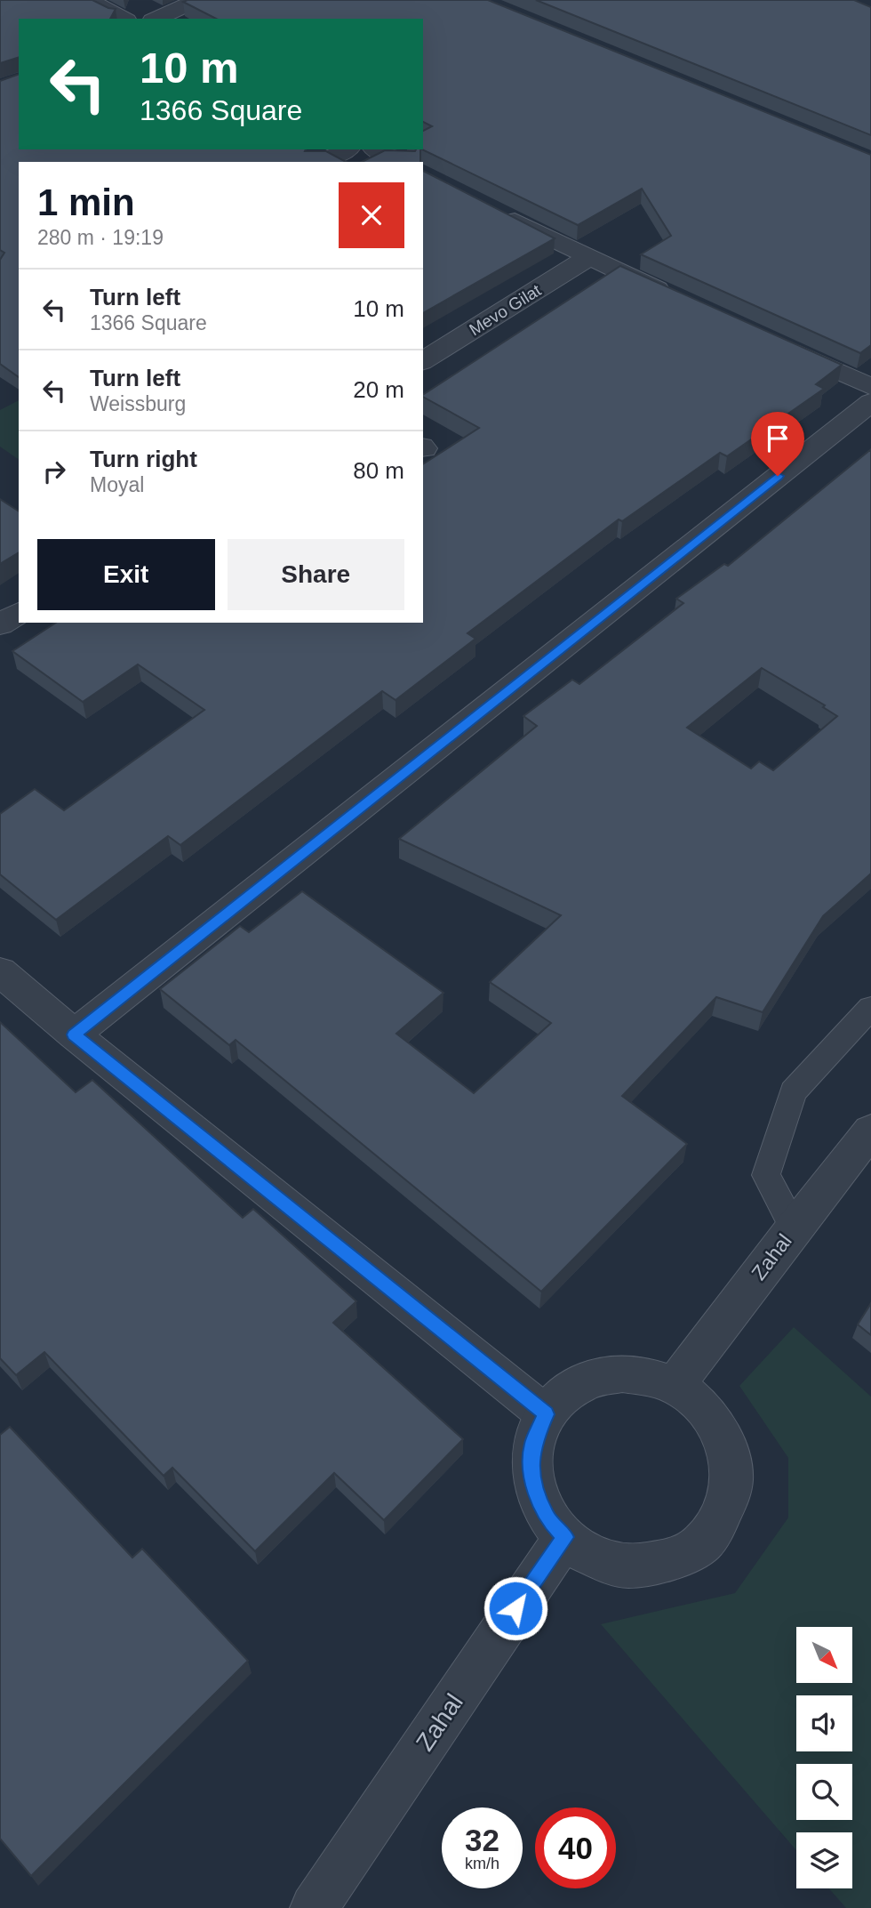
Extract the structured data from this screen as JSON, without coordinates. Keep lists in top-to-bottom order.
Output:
{
  "streets": {
    "street": ["Mevo Gilat", "Zahal"]
  },
  "north": "bottom right",
  "page": {
    "turn": ["10 m", "1366 Square"],
    "heading": ["1 min", "280 m · 19:19"],
    "list": [
      {
        "name": "Turn left",
        "note": "1366 Square",
        "value": "10 m"
      },
      {
        "name": "Turn left",
        "note": "Weissburg",
        "value": "20 m"
      },
      {
        "name": "Turn right",
        "note": "Moyal",
        "value": "80 m"
      }
    ],
    "buttons": ["Exit", "Share"],
    "speed": "32 km/h",
    "limit": "40"
  }
}
